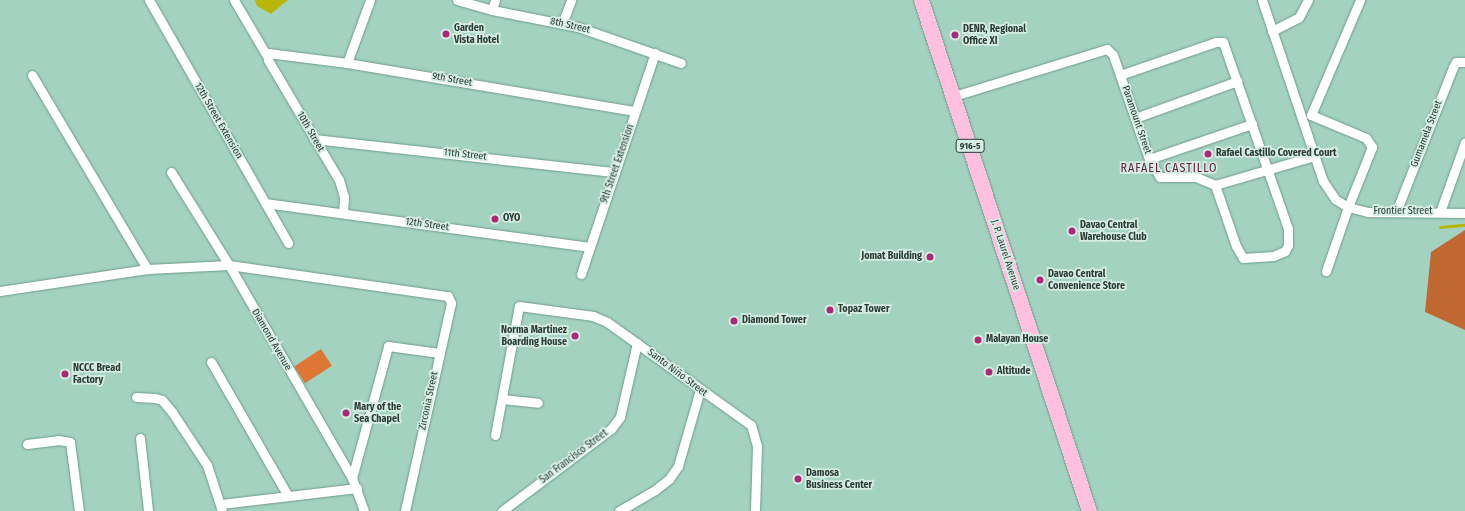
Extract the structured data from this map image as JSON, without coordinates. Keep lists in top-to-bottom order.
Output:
{
  "streets": {
    "main road": ["916-5", "J. P. Laurel Avenue"],
    "street": [
      "8th Street",
      "9th Street",
      "Paramount Street",
      "12th Street Extension",
      "10th Street",
      "Gumamela Street",
      "11th Street",
      "9th Street Extension",
      "Frontier Street",
      "12th Street",
      "Diamond Avenue",
      "Santo Niño Street",
      "Zirconia Street",
      "San Francisco Street"
    ]
  },
  "crossings": [
    ["8th Street", "9th Street Extension"],
    ["9th Street", "10th Street"],
    ["9th Street", "9th Street Extension"],
    ["Paramount Street", "J. P. Laurel Avenue"],
    ["12th Street Extension", "12th Street"],
    ["10th Street", "11th Street"],
    ["10th Street", "12th Street"],
    ["Gumamela Street", "Frontier Street"],
    ["11th Street", "9th Street Extension"],
    ["9th Street Extension", "12th Street"],
    ["Diamond Avenue", "Zirconia Street"],
    ["Santo Niño Street", "San Francisco Street"]
  ],
  "districts": ["RAFAEL CASTILLO"],
  "places": [
    "Garden Vista Hotel",
    "DENR, Regional Office XI",
    "Rafael Castillo Covered Court",
    "OYO",
    "Davao Central Warehouse Club",
    "Jomat Building",
    "Davao Central Convenience Store",
    "Topaz Tower",
    "Diamond Tower",
    "Norma Martinez Boarding House",
    "Malayan House",
    "Altitude",
    "NCCC Bread Factory",
    "Mary of the Sea Chapel",
    "Damosa Business Center"
  ]
}
